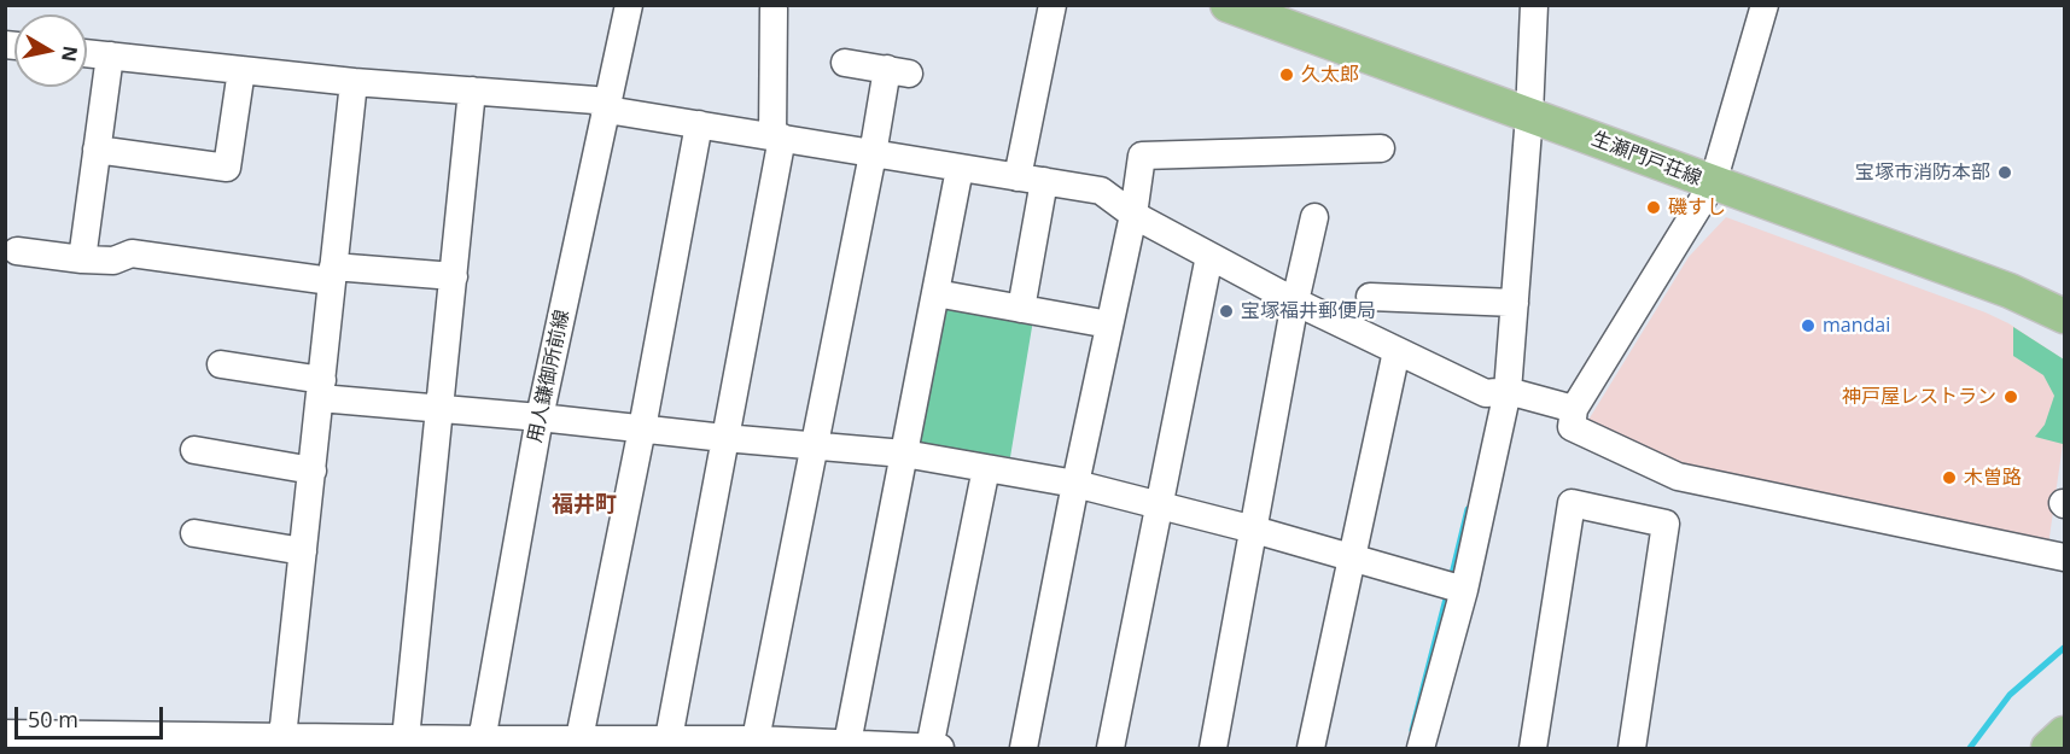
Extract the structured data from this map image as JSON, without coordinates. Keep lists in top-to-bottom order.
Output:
{
  "streets": {
    "main road": ["生瀬門戸荘線"],
    "street": ["用人鎌御所前線"]
  },
  "districts": ["福井町"],
  "places": [
    "久太郎",
    "宝塚市消防本部",
    "磯すし",
    "宝塚福井郵便局",
    "mandai",
    "神戸屋レストラン",
    "木曽路"
  ],
  "scale_bar": "50 m",
  "north": "right"
}
